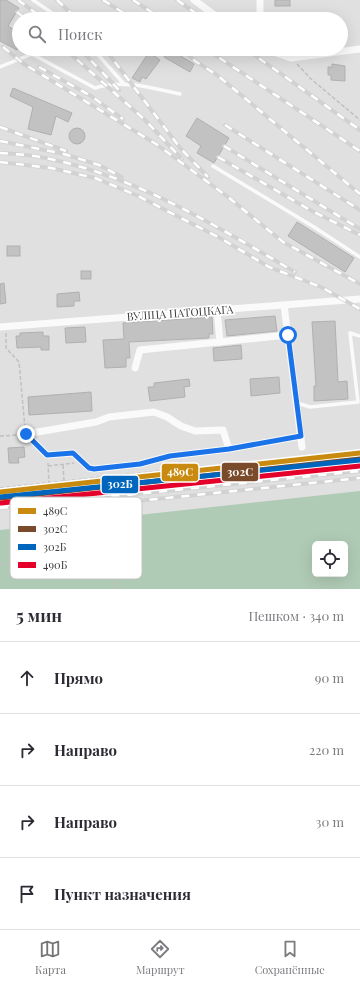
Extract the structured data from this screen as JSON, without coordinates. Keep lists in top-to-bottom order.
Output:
{
  "streets": {
    "street": ["ВУЛІЦА ПАТОЦКАГА"]
  },
  "lines": [
    "transit line 489С",
    "transit line 302С",
    "transit line 302Б",
    "transit line 490Б"
  ],
  "legend": [
    "489С",
    "302С",
    "302Б",
    "490Б"
  ],
  "page": {
    "search": "Поиск",
    "heading": ["5 мин", "Пешком · 340 m"],
    "list": [
      ["Прямо", "90 m"],
      ["Направо", "220 m"],
      ["Направо", "30 m"],
      "Пункт назначения"
    ],
    "nav": ["Карта", "Маршрут", "Сохранённые"]
  }
}
